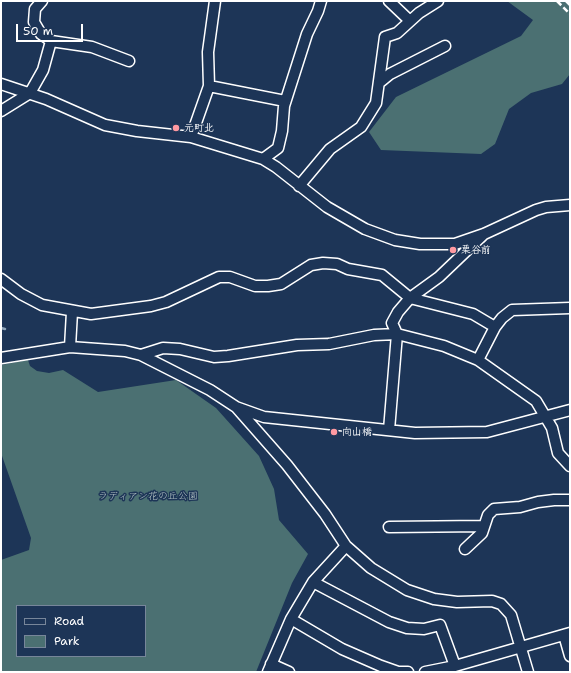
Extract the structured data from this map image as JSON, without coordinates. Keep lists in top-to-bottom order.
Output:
{
  "parks": ["ラディアン花の丘公園"],
  "places": ["元町北", "栗谷前", "向山橋"],
  "legend": ["Road", "Park"],
  "scale_bar": "50 m"
}
